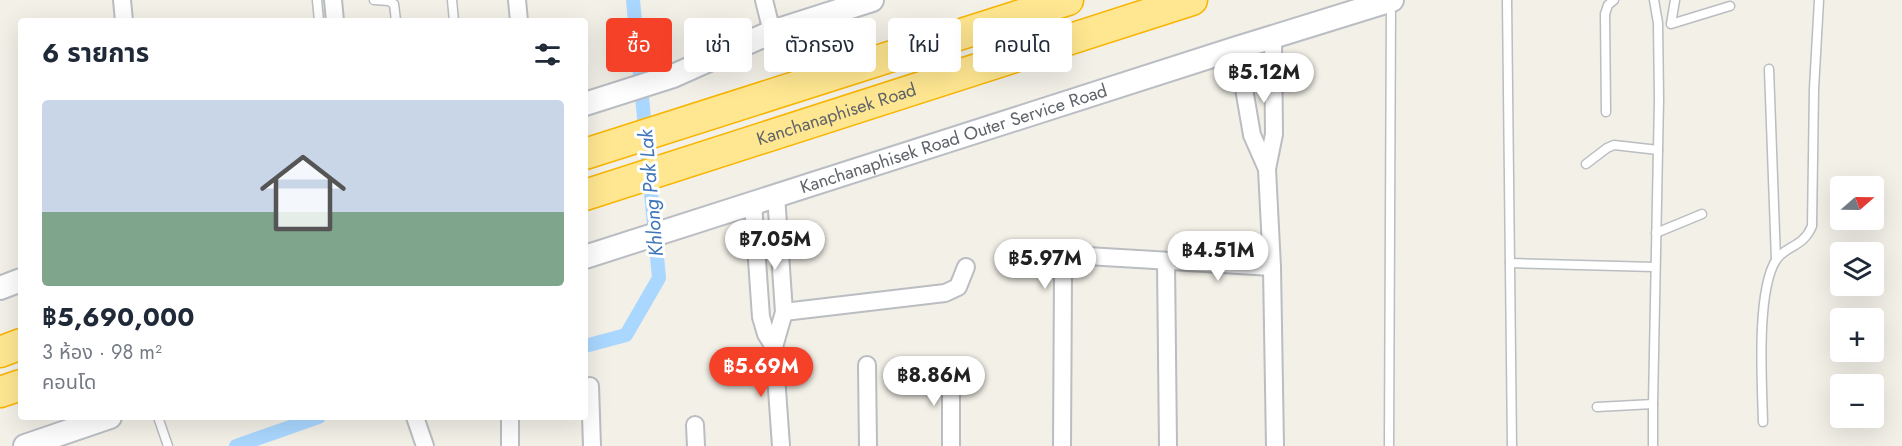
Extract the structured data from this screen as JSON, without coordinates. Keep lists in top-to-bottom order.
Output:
{
  "streets": {
    "highway": ["Kanchanaphisek Road"],
    "main road": ["Kanchanaphisek Road Outer Service Road"]
  },
  "water": ["Khlong Pak Lak"],
  "north": "right",
  "page": {
    "chip": [
      "ซื้อ",
      "เช่า",
      "ตัวกรอง",
      "ใหม่",
      "คอนโด"
    ],
    "heading": "6 รายการ",
    "price": [
      "฿5.12M",
      "฿7.05M",
      "฿4.51M",
      "฿5.97M",
      "฿5.69M",
      "฿8.86M"
    ],
    "list": [
      {
        "name": "฿5,690,000",
        "note": "3 ห้อง · 98 m² · คอนโด"
      }
    ],
    "map_buttons": ["+", "−"]
  }
}
